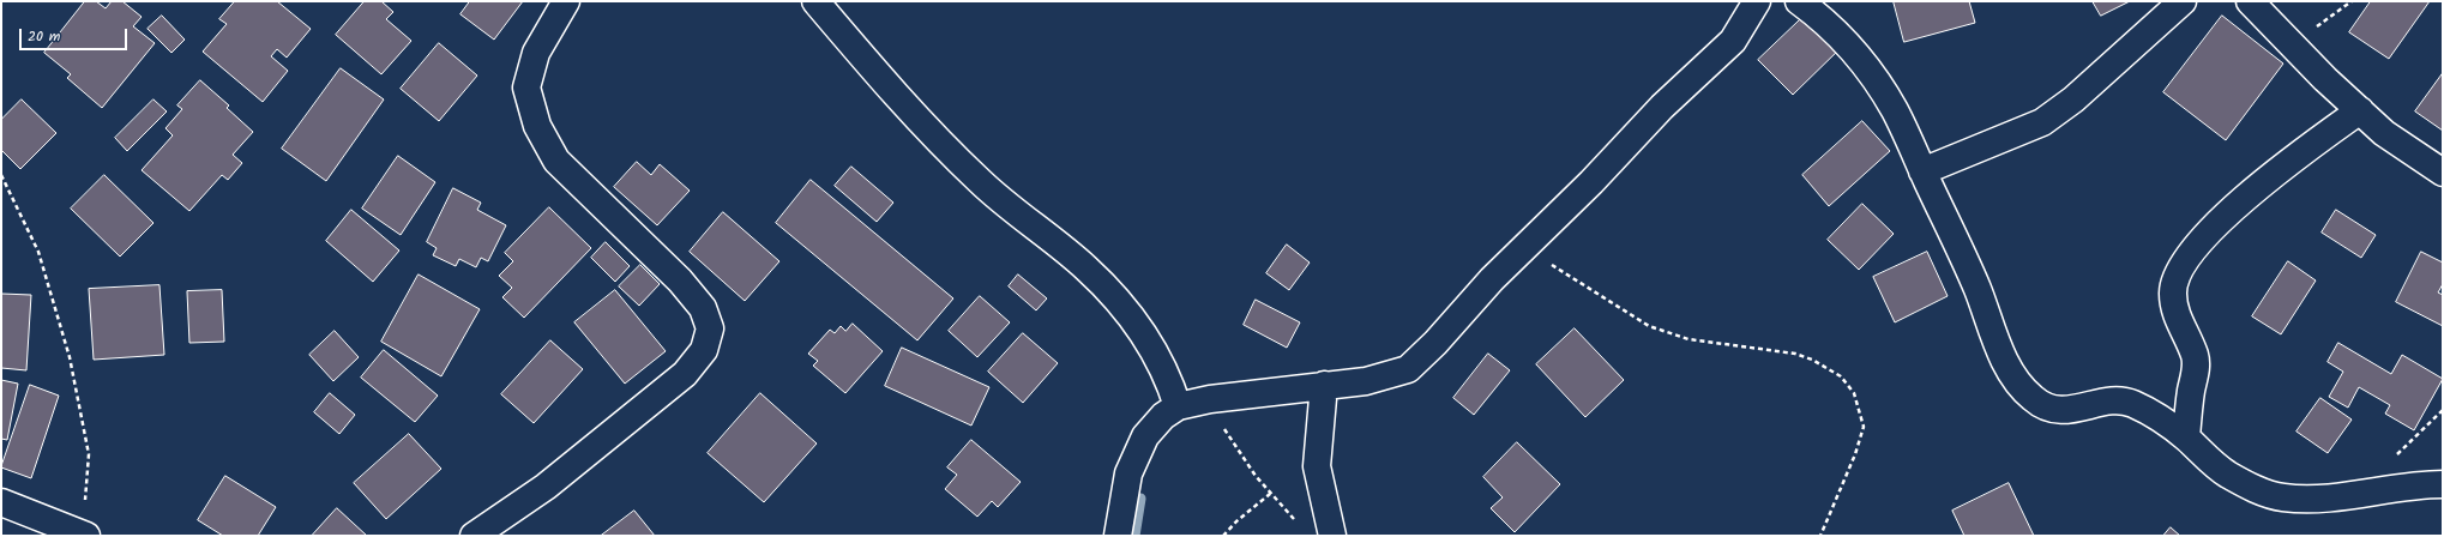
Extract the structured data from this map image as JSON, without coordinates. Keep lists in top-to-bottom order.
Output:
{
  "scale_bar": "20 m"
}
